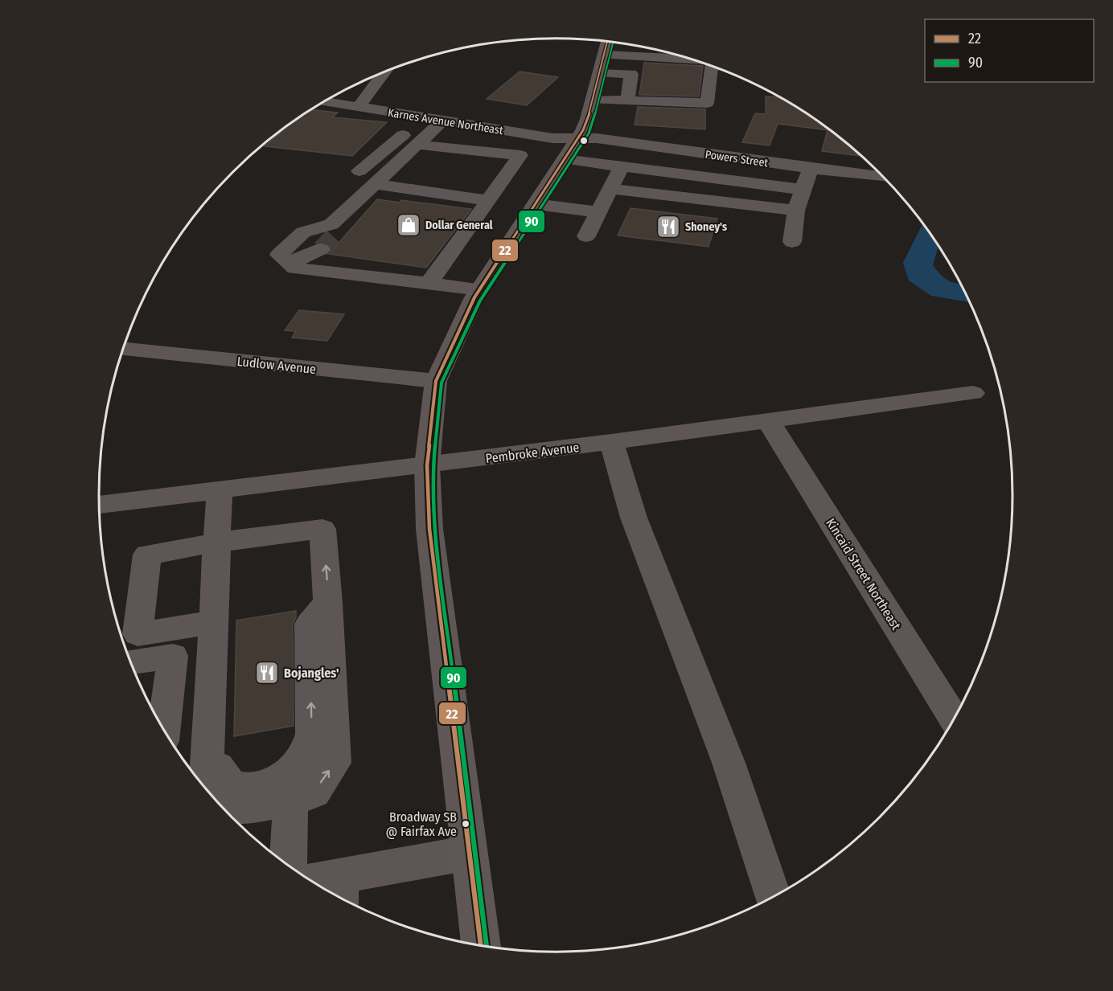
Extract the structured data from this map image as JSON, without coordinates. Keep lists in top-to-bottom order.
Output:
{
  "streets": {
    "street": [
      "Karnes Avenue Northeast",
      "Powers Street",
      "Ludlow Avenue",
      "Pembroke Avenue",
      "Kincaid Street Northeast"
    ]
  },
  "crossings": [
    ["Karnes Avenue Northeast", "Powers Street"],
    ["Pembroke Avenue", "Kincaid Street Northeast"]
  ],
  "places": {
    "shop": ["Dollar General"],
    "restaurant": ["Shoney's", "Bojangles'"],
    "other": ["Broadway SB @ Fairfax Ave"]
  },
  "lines": ["transit line 22", "transit line 90"],
  "legend": ["22", "90"]
}
